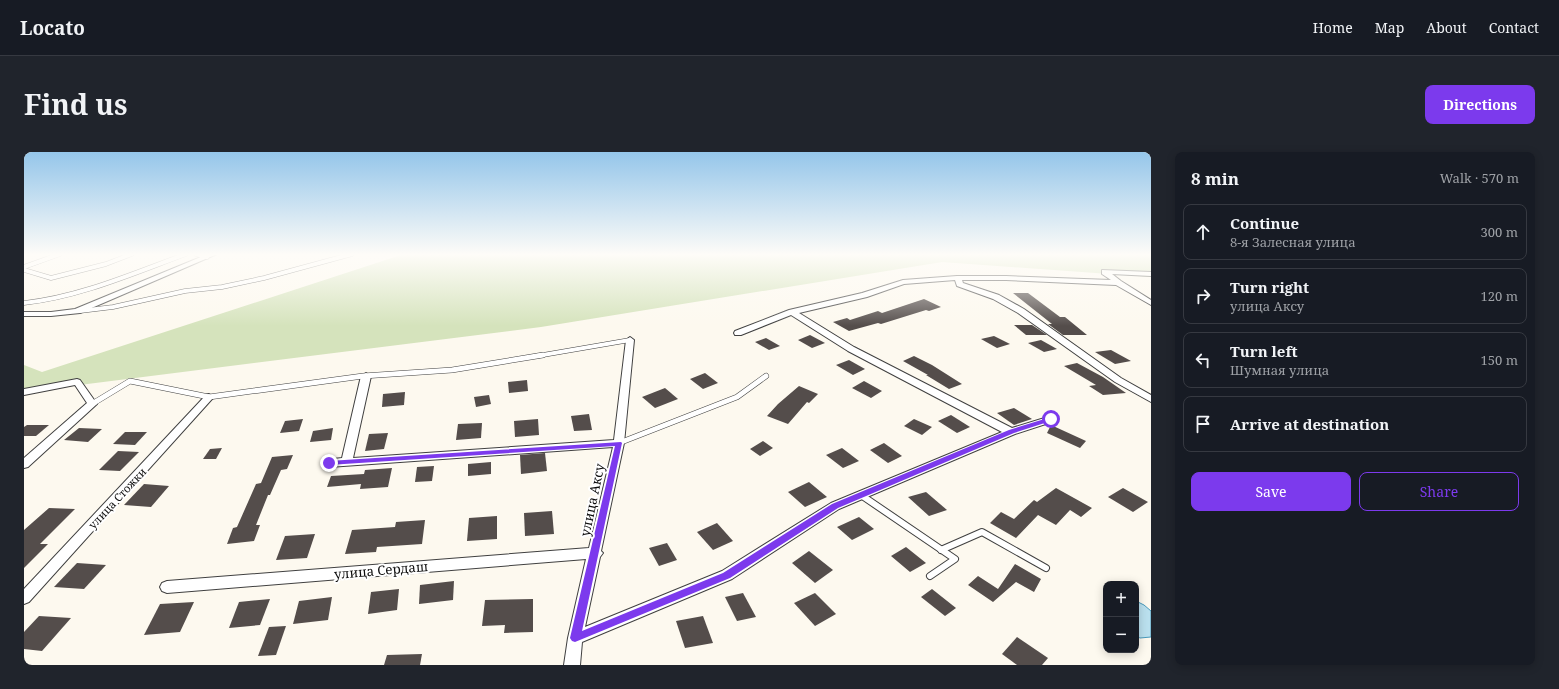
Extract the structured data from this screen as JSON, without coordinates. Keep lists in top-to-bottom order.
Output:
{
  "streets": {
    "street": ["улица Стожки", "улица Аксу", "улица Сердаш"]
  },
  "crossings": [
    ["улица Аксу", "улица Сердаш"]
  ],
  "page": {
    "header": "Locato",
    "nav": [
      "Home",
      "Map",
      "About",
      "Contact"
    ],
    "title": "Find us",
    "buttons": [
      "Directions",
      ["Save", "Share"]
    ],
    "heading": ["8 min", "Walk · 570 m"],
    "list": [
      ["Continue", "8-я Залесная улица", "300 m"],
      ["Turn right", "улица Аксу", "120 m"],
      ["Turn left", "Шумная улица", "150 m"],
      "Arrive at destination"
    ],
    "map_buttons": ["+", "−"]
  }
}
